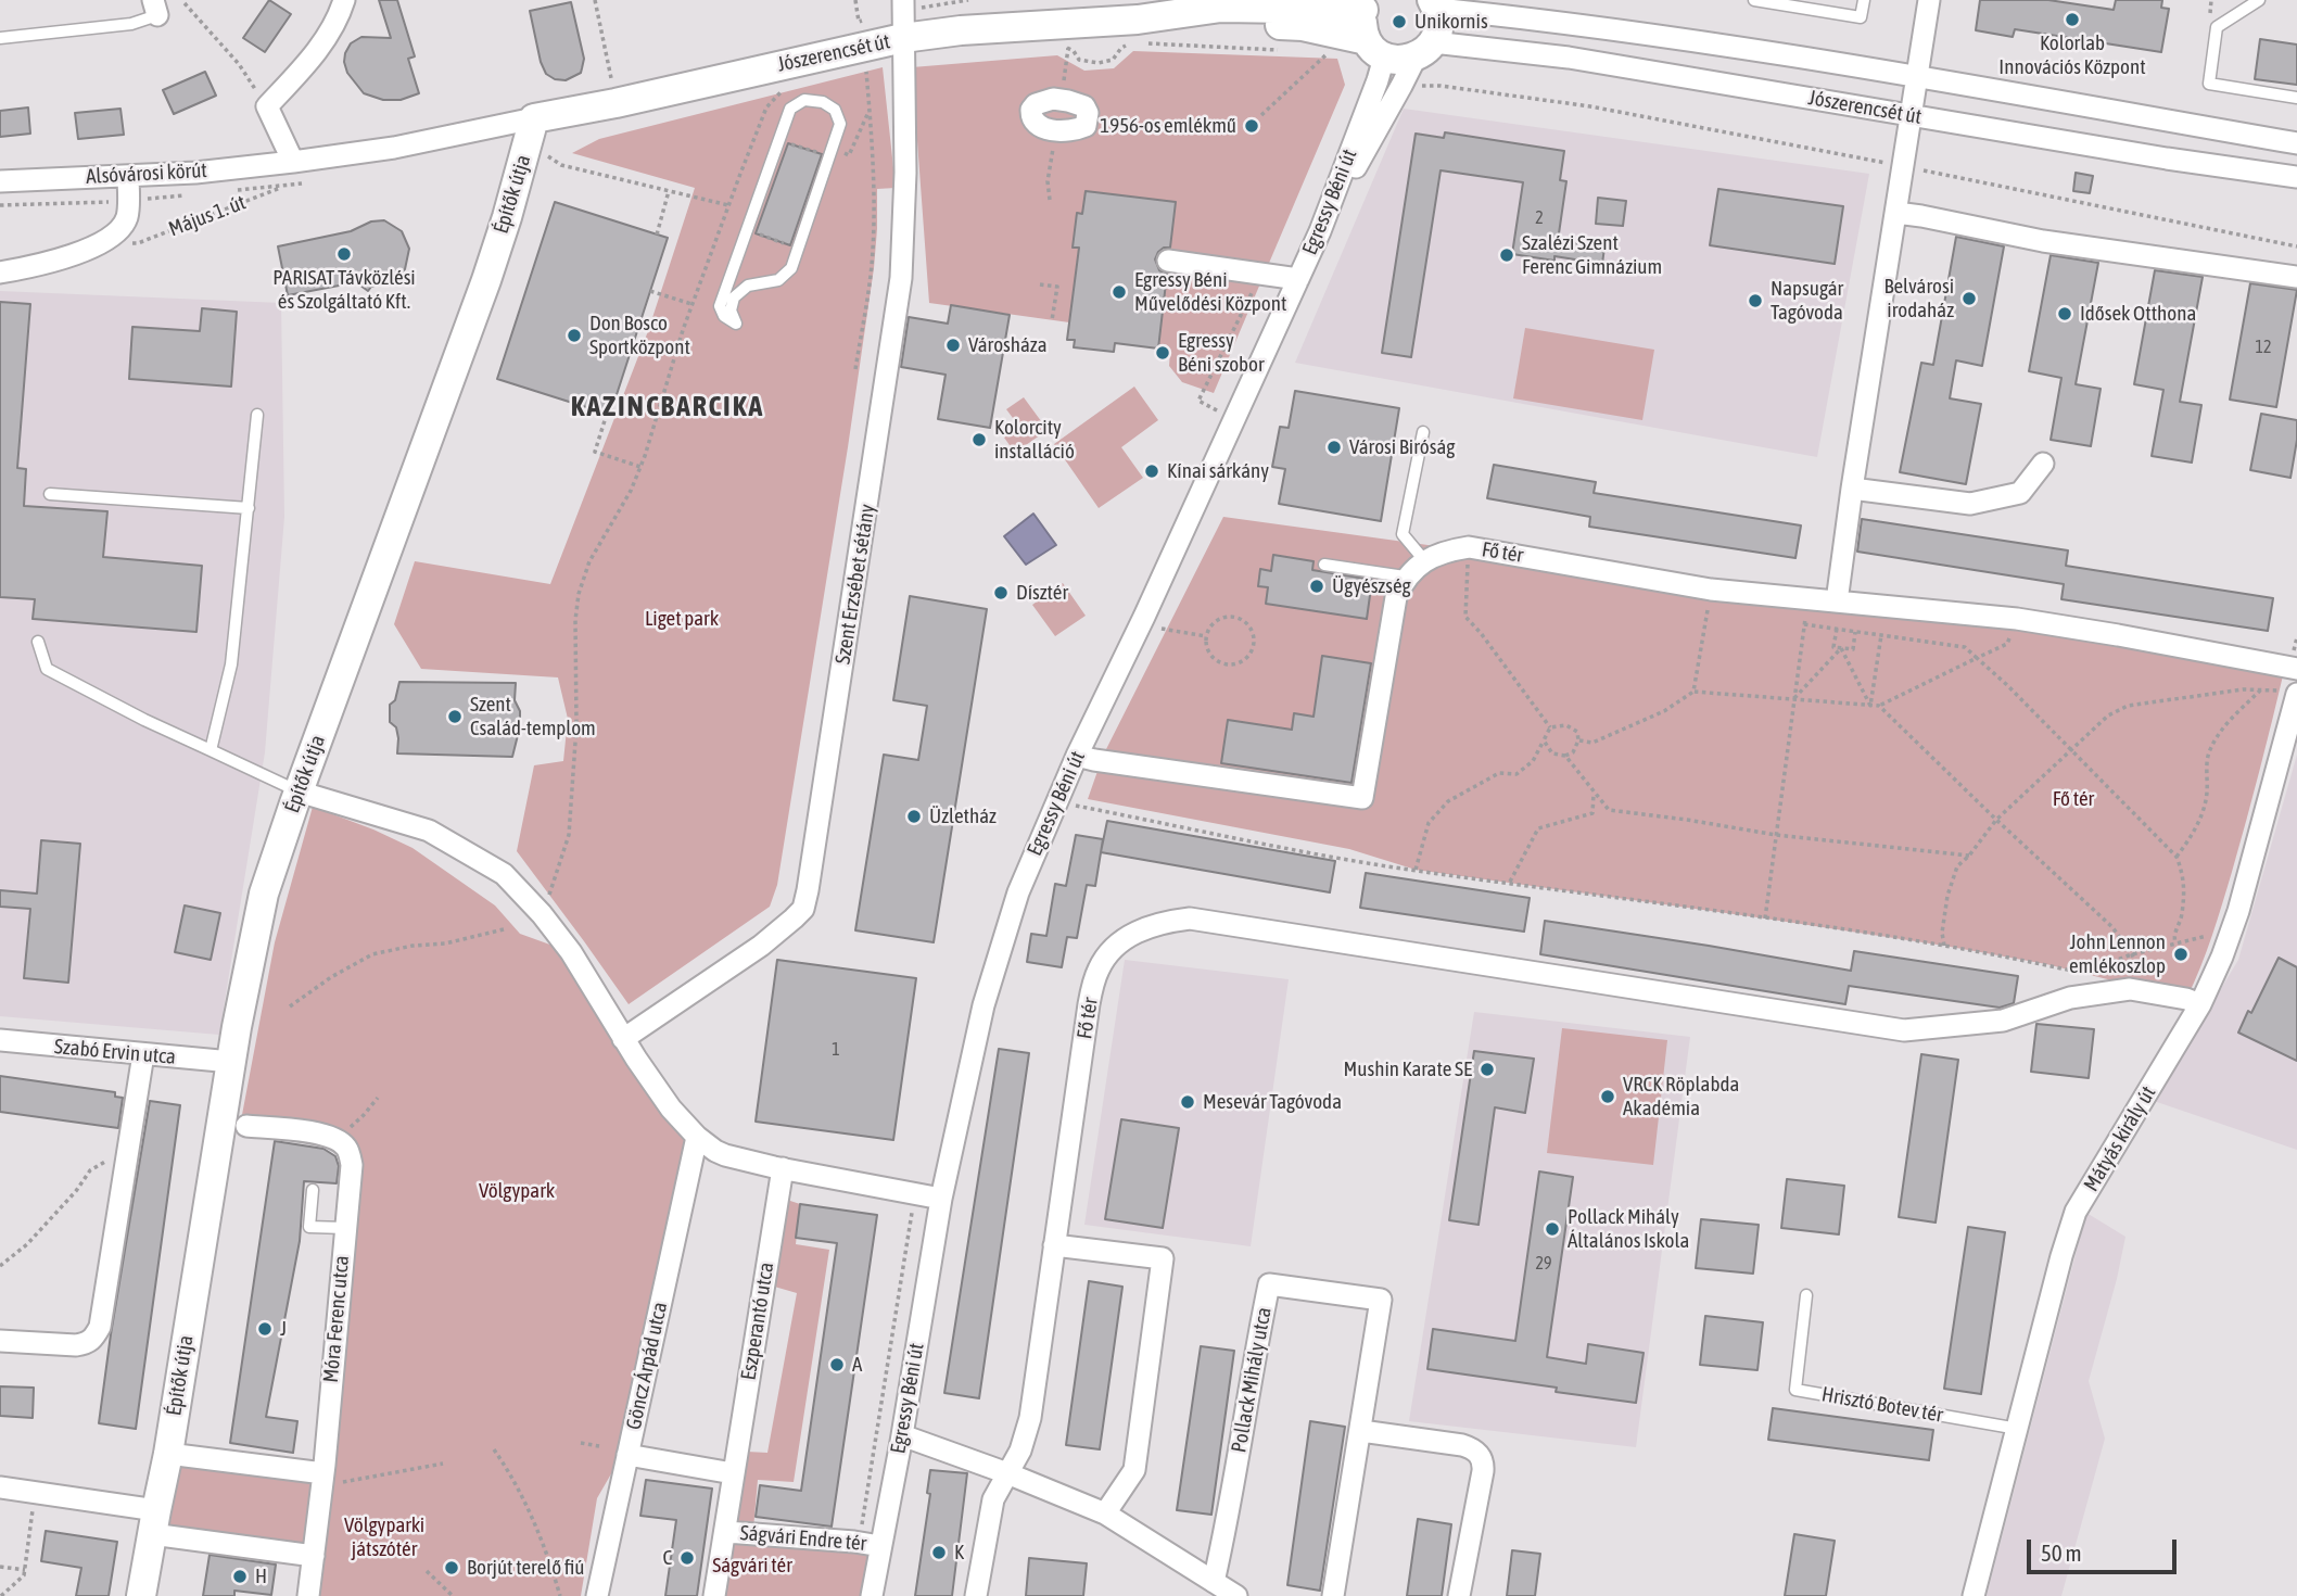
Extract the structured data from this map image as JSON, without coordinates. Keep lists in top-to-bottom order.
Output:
{
  "streets": {
    "street": [
      "Jószerencsét út",
      "Alsóvárosi körút",
      "Építők útja",
      "Egressy Béni út",
      "Fő tér",
      "Szent Erzsébet sétány",
      "Szabó Ervin utca",
      "Mátyás király út",
      "Móra Ferenc utca",
      "Eszperantó utca",
      "Göncz Árpád utca",
      "Pollack Mihály utca",
      "Ságvári Endre tér"
    ],
    "lane": ["Hrisztó Botev tér"],
    "path": ["Május 1. út"]
  },
  "crossings": [
    ["Jószerencsét út", "Alsóvárosi körút"],
    ["Jószerencsét út", "Építők útja"],
    ["Jószerencsét út", "Egressy Béni út"],
    ["Jószerencsét út", "Szent Erzsébet sétány"],
    ["Alsóvárosi körút", "Építők útja"],
    ["Alsóvárosi körút", "Május 1. út"],
    ["Építők útja", "Szabó Ervin utca"],
    ["Egressy Béni út", "Ságvári Endre tér"],
    ["Fő tér", "Mátyás király út"],
    ["Mátyás király út", "Hrisztó Botev tér"],
    ["Eszperantó utca", "Ságvári Endre tér"]
  ],
  "districts": ["KAZINCBARCIKA"],
  "parks": [
    "Liget park",
    "Fő tér",
    "Völgypark",
    "Völgyparki játszótér",
    "Ságvári tér"
  ],
  "places": [
    "Kolorlab Innovációs Központ",
    "Unikornis",
    "1956-os emlékmű",
    "PARISAT Távközlési és Szolgáltató Kft.",
    "Szalézi Szent Ferenc Gimnázium",
    "Egressy Béni Művelődési Központ",
    "Belvárosi irodaház",
    "Napsugár Tagóvoda",
    "Idősek Otthona",
    "Don Bosco Sportközpont",
    "Városháza",
    "Egressy Béni szobor",
    "Kolorcity installáció",
    "Városi Biróság",
    "Kínai sárkány",
    "Ügyészség",
    "Dísztér",
    "Szent Család-templom",
    "Üzletház",
    "John Lennon emlékoszlop",
    "Mushin Karate SE",
    "VRCK Röplabda Akadémia",
    "Mesevár Tagóvoda",
    "Pollack Mihály Általános Iskola",
    "J",
    "A",
    "K",
    "C",
    "Borjút terelő fiú",
    "H"
  ],
  "house_numbers": [
    "2",
    "12",
    "1",
    "29"
  ],
  "scale_bar": "50 m"
}
